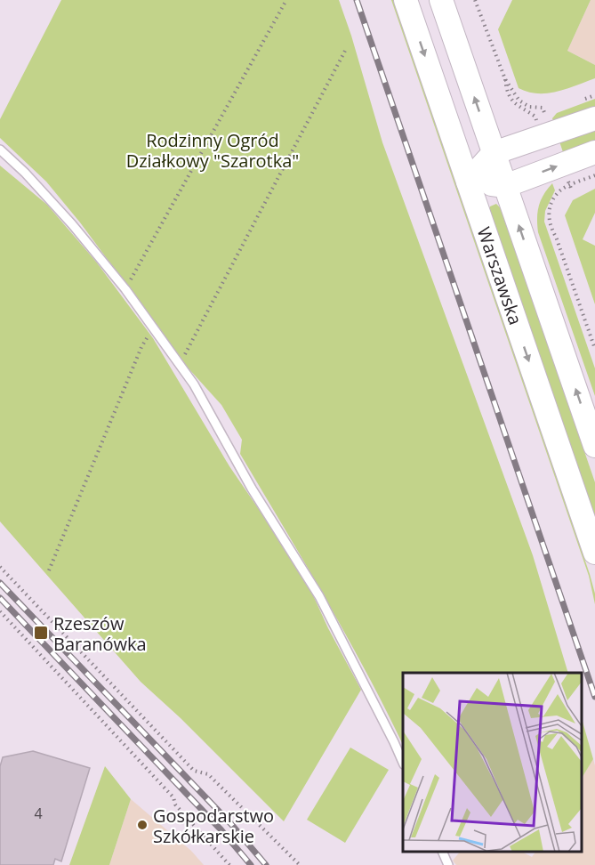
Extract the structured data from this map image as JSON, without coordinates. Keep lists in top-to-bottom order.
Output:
{
  "streets": {
    "main road": ["Warszawska"]
  },
  "parks": ["Rodzinny Ogród Działkowy \"Szarotka\""],
  "places": {
    "transit": ["Rzeszów Baranówka"],
    "other": ["Gospodarstwo Szkółkarskie"]
  },
  "house_numbers": ["4"]
}
